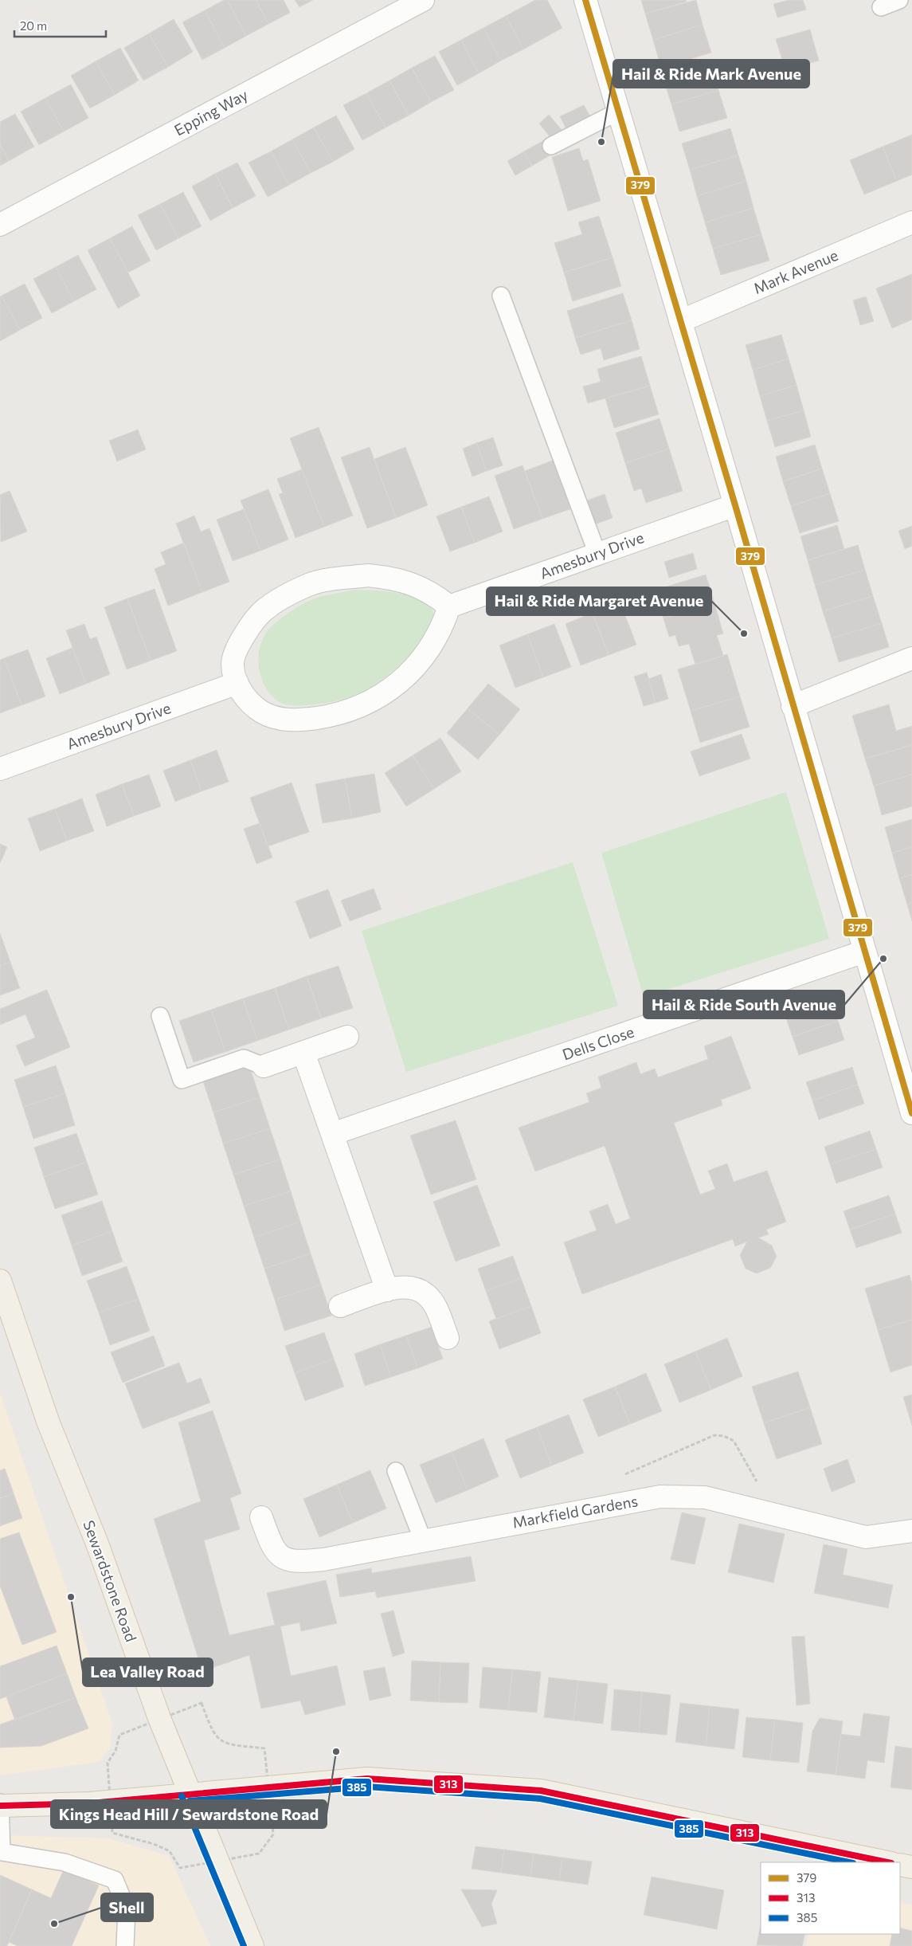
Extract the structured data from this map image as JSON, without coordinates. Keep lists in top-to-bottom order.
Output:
{
  "streets": {
    "main road": ["Sewardstone Road"],
    "street": [
      "Epping Way",
      "Mark Avenue",
      "Amesbury Drive",
      "Dells Close",
      "Markfield Gardens"
    ]
  },
  "places": [
    "Hail & Ride Mark Avenue",
    "Hail & Ride Margaret Avenue",
    "Hail & Ride South Avenue",
    "Lea Valley Road",
    "Kings Head Hill / Sewardstone Road",
    "Shell"
  ],
  "lines": ["transit line 379", "transit line 313", "transit line 385"],
  "legend": ["379", "313", "385"],
  "scale_bar": "20 m"
}
